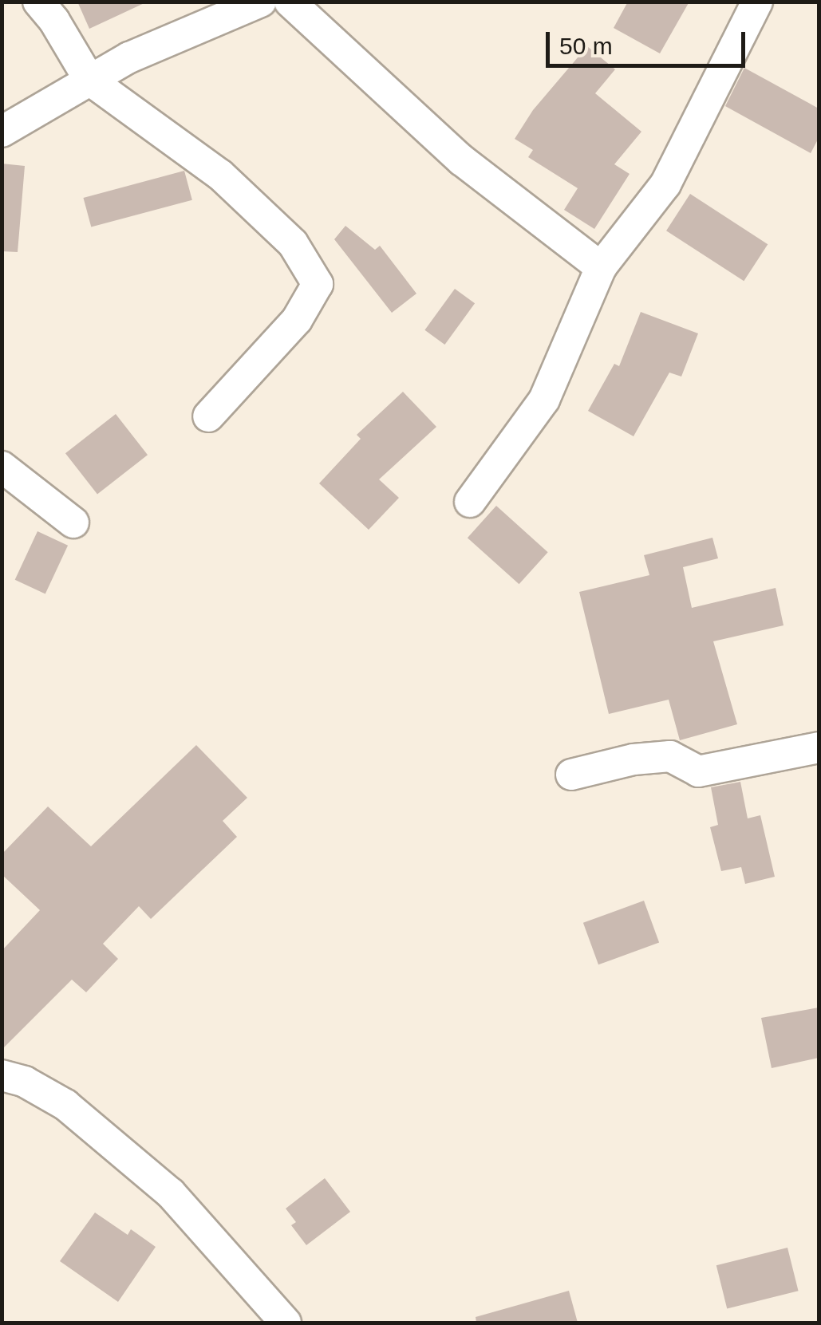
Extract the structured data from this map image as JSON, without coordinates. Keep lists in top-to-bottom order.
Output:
{
  "scale_bar": "50 m"
}
